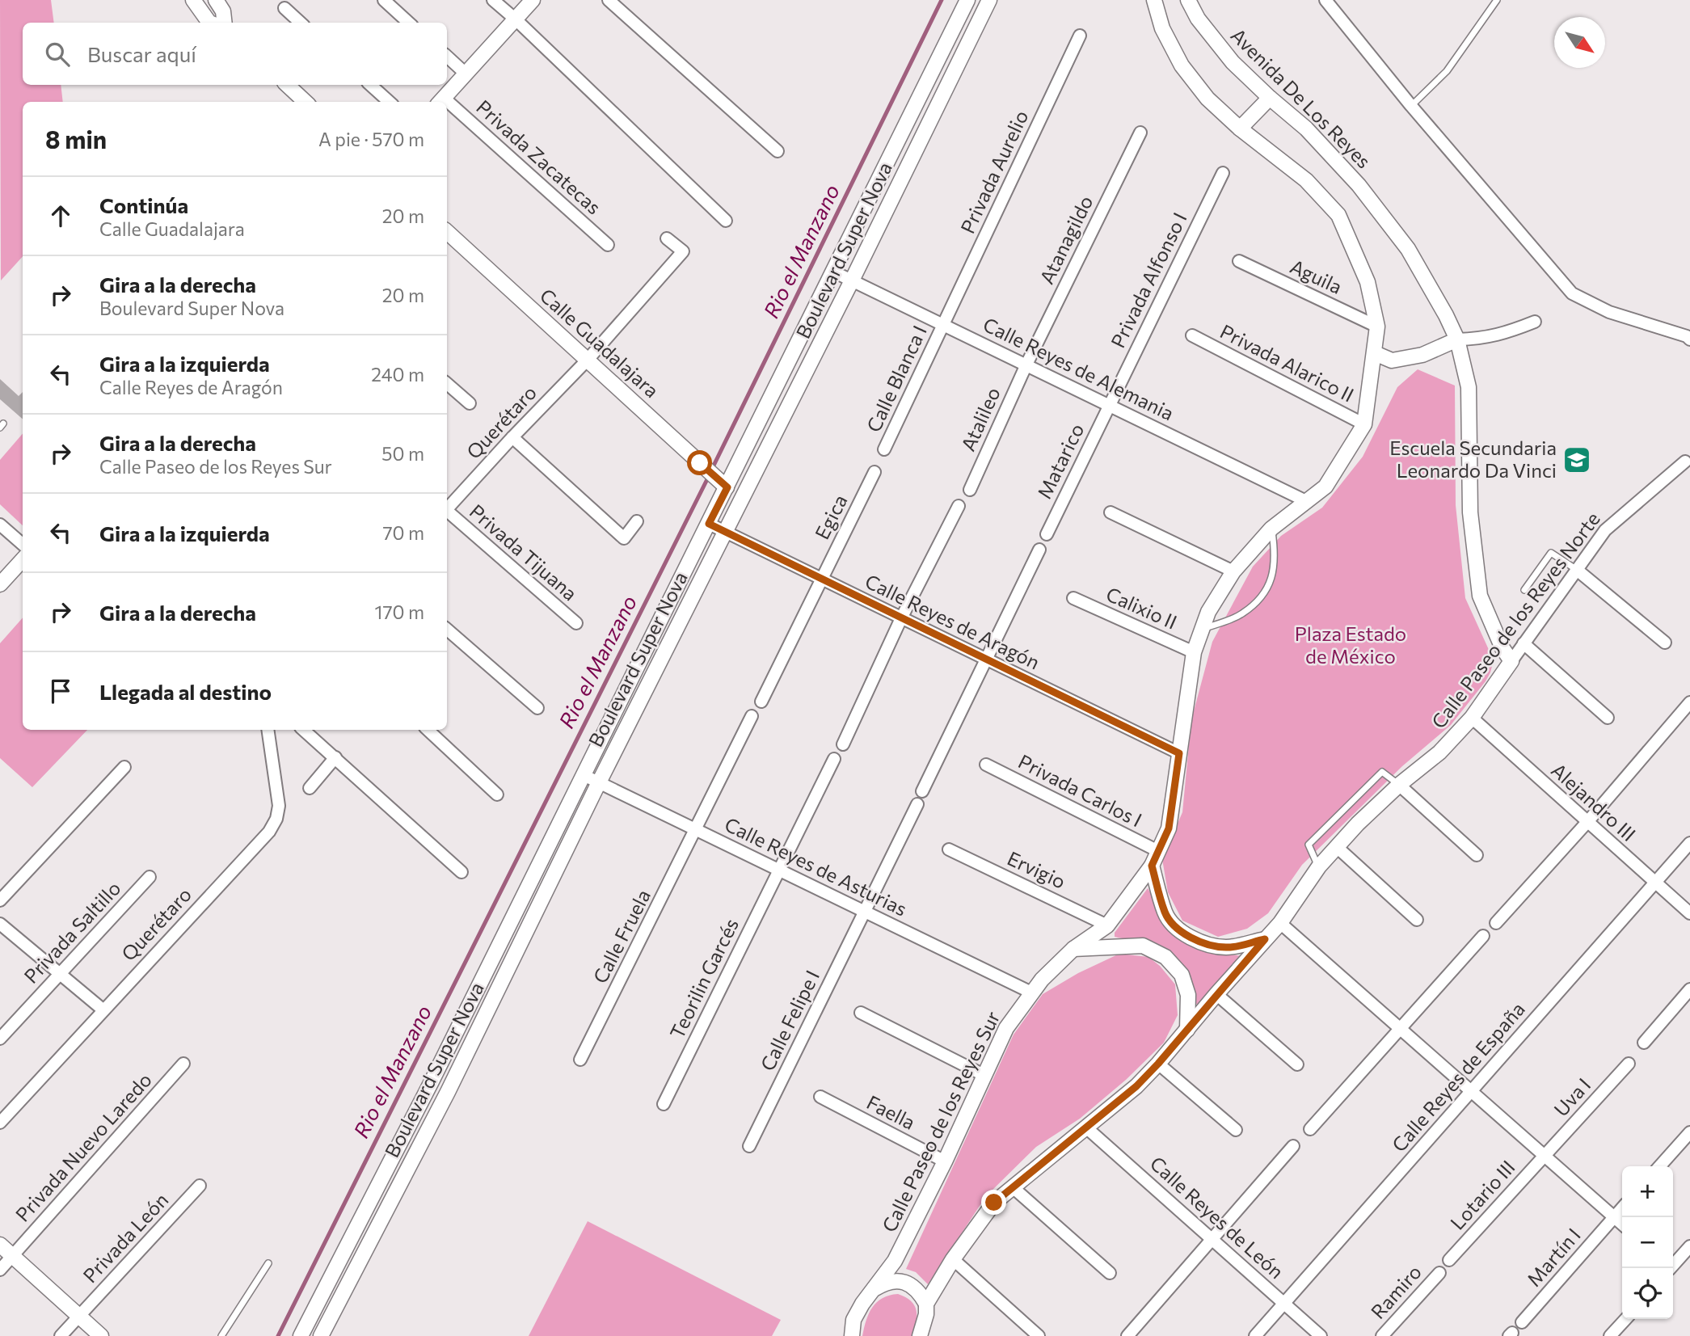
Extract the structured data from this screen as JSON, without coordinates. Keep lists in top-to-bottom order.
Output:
{
  "streets": {
    "street": [
      "Avenida De Los Reyes",
      "Privada Zacatecas",
      "Privada Aurelio",
      "Atanagildo",
      "Boulevard Super Nova",
      "Aguila",
      "Privada Alfonso I",
      "Calle Guadalajara",
      "Privada Alarico II",
      "Calle Reyes de Alemania",
      "Calle Blanca I",
      "Atalileo",
      "Querétaro",
      "Matarico",
      "Egica",
      "Privada Tijuana",
      "Calixio II",
      "Calle Paseo de los Reyes Norte",
      "Calle Reyes de Aragón",
      "Privada Carlos I",
      "Alejandro III",
      "Calle Reyes de Asturias",
      "Ervigio",
      "Privada Saltillo",
      "Calle Fruela",
      "Teorilin Garcés",
      "Calle Felipe I",
      "Calle Reyes de España",
      "Uva I",
      "Faella",
      "Calle Paseo de los Reyes Sur",
      "Privada Nuevo Laredo",
      "Lotario III",
      "Calle Reyes de León",
      "Privada León",
      "Martín I",
      "Ramiro"
    ]
  },
  "crossings": [
    ["Avenida De Los Reyes", "Calle Paseo de los Reyes Norte"],
    ["Privada Aurelio", "Calle Reyes de Alemania"],
    ["Privada Aurelio", "Calle Blanca I"],
    ["Atanagildo", "Calle Reyes de Alemania"],
    ["Atanagildo", "Atalileo"],
    ["Boulevard Super Nova", "Calle Guadalajara"],
    ["Boulevard Super Nova", "Calle Reyes de Alemania"],
    ["Boulevard Super Nova", "Calle Reyes de Aragón"],
    ["Boulevard Super Nova", "Calle Reyes de Asturias"],
    ["Aguila", "Calle Paseo de los Reyes Sur"],
    ["Privada Alfonso I", "Calle Reyes de Alemania"],
    ["Privada Alfonso I", "Matarico"],
    ["Calle Guadalajara", "Querétaro"],
    ["Privada Alarico II", "Calle Paseo de los Reyes Sur"],
    ["Calle Reyes de Alemania", "Calle Blanca I"],
    ["Calle Reyes de Alemania", "Atalileo"],
    ["Calle Reyes de Alemania", "Matarico"],
    ["Calle Reyes de Alemania", "Calle Paseo de los Reyes Sur"],
    ["Egica", "Calle Reyes de Aragón"],
    ["Calixio II", "Calle Paseo de los Reyes Sur"],
    ["Calle Paseo de los Reyes Norte", "Alejandro III"],
    ["Calle Paseo de los Reyes Norte", "Calle Reyes de León"],
    ["Calle Reyes de Aragón", "Calle Paseo de los Reyes Sur"],
    ["Privada Carlos I", "Calle Paseo de los Reyes Sur"],
    ["Alejandro III", "Calle Reyes de España"],
    ["Calle Reyes de Asturias", "Calle Fruela"],
    ["Calle Reyes de Asturias", "Teorilin Garcés"],
    ["Calle Reyes de Asturias", "Calle Felipe I"],
    ["Calle Reyes de Asturias", "Calle Paseo de los Reyes Sur"],
    ["Ervigio", "Calle Paseo de los Reyes Sur"],
    ["Calle Reyes de España", "Calle Reyes de León"],
    ["Uva I", "Lotario III"],
    ["Faella", "Calle Paseo de los Reyes Sur"]
  ],
  "water": ["Rio el Manzano"],
  "parks": ["Plaza Estado de México"],
  "places": {
    "school or university": ["Escuela Secundaria Leonardo Da Vinci"]
  },
  "north": "bottom right",
  "page": {
    "search": "Buscar aquí",
    "heading": ["8 min", "A pie · 570 m"],
    "list": [
      ["Continúa", "Calle Guadalajara", "20 m"],
      ["Gira a la derecha", "Boulevard Super Nova", "20 m"],
      ["Gira a la izquierda", "Calle Reyes de Aragón", "240 m"],
      ["Gira a la derecha", "Calle Paseo de los Reyes Sur", "50 m"],
      ["Gira a la izquierda", "70 m"],
      ["Gira a la derecha", "170 m"],
      "Llegada al destino"
    ],
    "map_buttons": ["+", "−"]
  }
}
